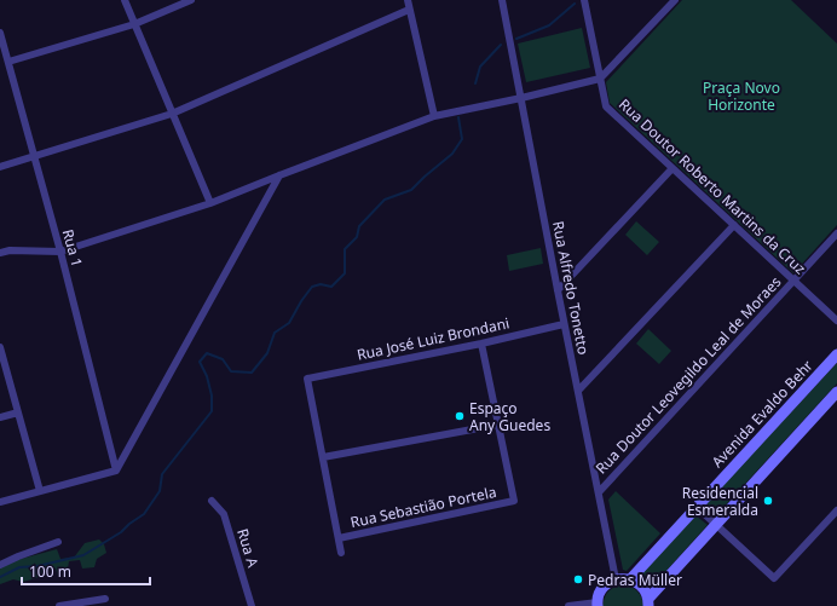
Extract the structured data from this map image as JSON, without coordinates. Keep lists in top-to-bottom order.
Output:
{
  "streets": {
    "street": [
      "Rua Doutor Roberto Martins da Cruz",
      "Rua 1",
      "Rua Alfredo Tonetto",
      "Rua José Luiz Brondani",
      "Rua Doutor Leovegildo Leal de Moraes",
      "Avenida Evaldo Behr",
      "Rua Sebastião Portela",
      "Rua A"
    ]
  },
  "crossings": [
    ["Rua Doutor Roberto Martins da Cruz", "Rua Doutor Leovegildo Leal de Moraes"],
    ["Rua Alfredo Tonetto", "Rua José Luiz Brondani"],
    ["Rua Alfredo Tonetto", "Rua Doutor Leovegildo Leal de Moraes"]
  ],
  "parks": ["Praça Novo Horizonte"],
  "places": ["Espaço Any Guedes", "Residencial Esmeralda", "Pedras Müller"],
  "scale_bar": "100 m"
}
